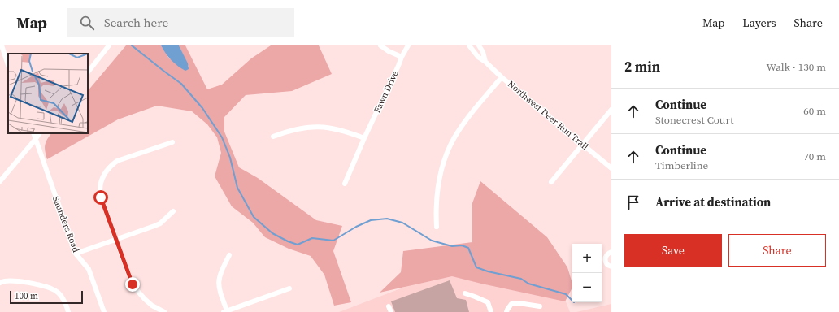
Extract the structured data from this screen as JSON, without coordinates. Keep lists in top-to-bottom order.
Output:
{
  "streets": {
    "street": ["Fawn Drive", "Northwest Deer Run Trail", "Saunders Road"]
  },
  "scale_bar": "100 m",
  "page": {
    "header": "Map",
    "search": "Search here",
    "nav": ["Map", "Layers", "Share"],
    "heading": ["2 min", "Walk · 130 m"],
    "list": [
      ["Continue", "Stonecrest Court", "60 m"],
      ["Continue", "Timberline", "70 m"],
      "Arrive at destination"
    ],
    "buttons": ["Save", "Share"],
    "map_buttons": ["+", "−"],
    "scale": "100 m"
  }
}
